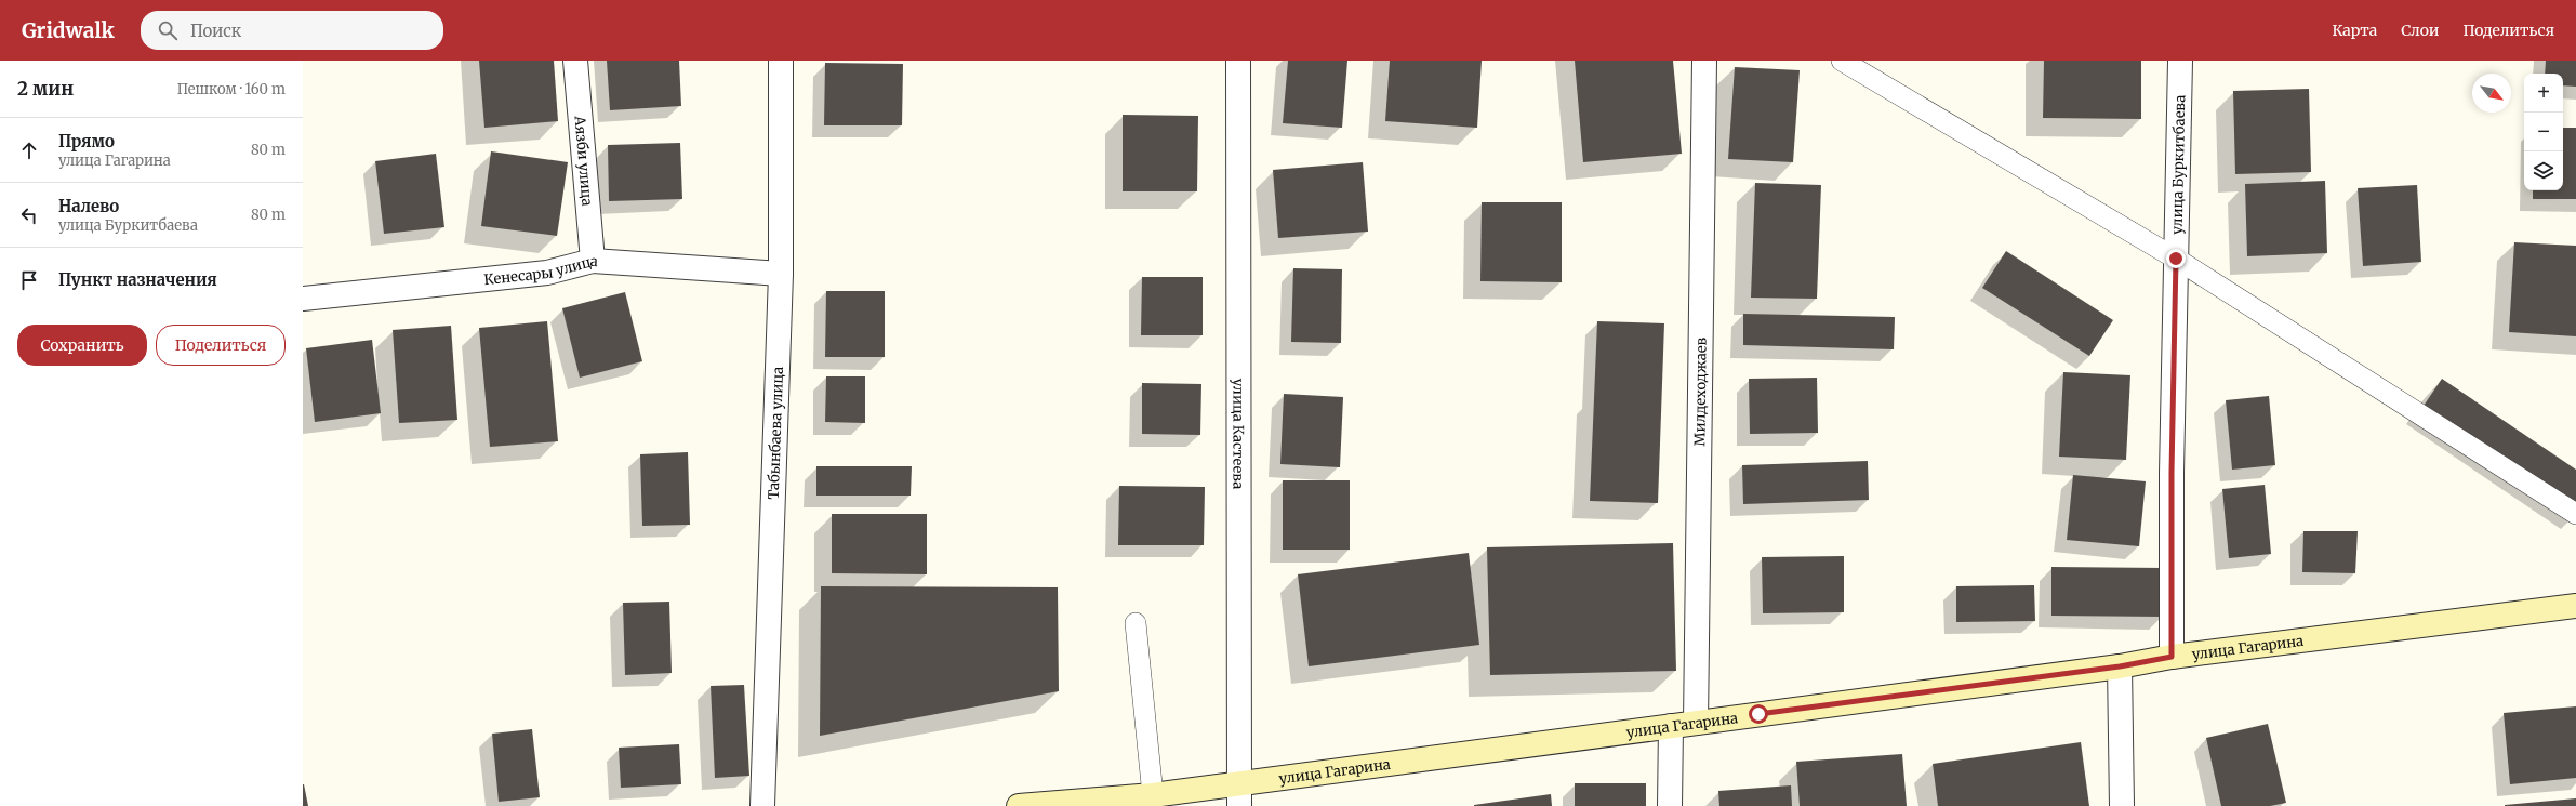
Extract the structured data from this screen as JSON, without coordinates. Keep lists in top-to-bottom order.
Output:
{
  "streets": {
    "main road": ["улица Гагарина"],
    "street": [
      "Аязби улица",
      "улица Буркитбаева",
      "Кенесары улица",
      "Милдеходжаев",
      "Табынбаева улица",
      "улица Кастеева"
    ]
  },
  "crossings": [
    ["Аязби улица", "Кенесары улица"],
    ["улица Буркитбаева", "улица Гагарина"],
    ["Кенесары улица", "Табынбаева улица"],
    ["Милдеходжаев", "улица Гагарина"],
    ["улица Кастеева", "улица Гагарина"]
  ],
  "north": "bottom right",
  "page": {
    "header": "Gridwalk",
    "search": "Поиск",
    "nav": ["Карта", "Слои", "Поделиться"],
    "heading": ["2 мин", "Пешком · 160 m"],
    "map_buttons": ["+", "−"],
    "list": [
      ["Прямо", "улица Гагарина", "80 m"],
      ["Налево", "улица Буркитбаева", "80 m"],
      "Пункт назначения"
    ],
    "buttons": ["Сохранить", "Поделиться"]
  }
}
